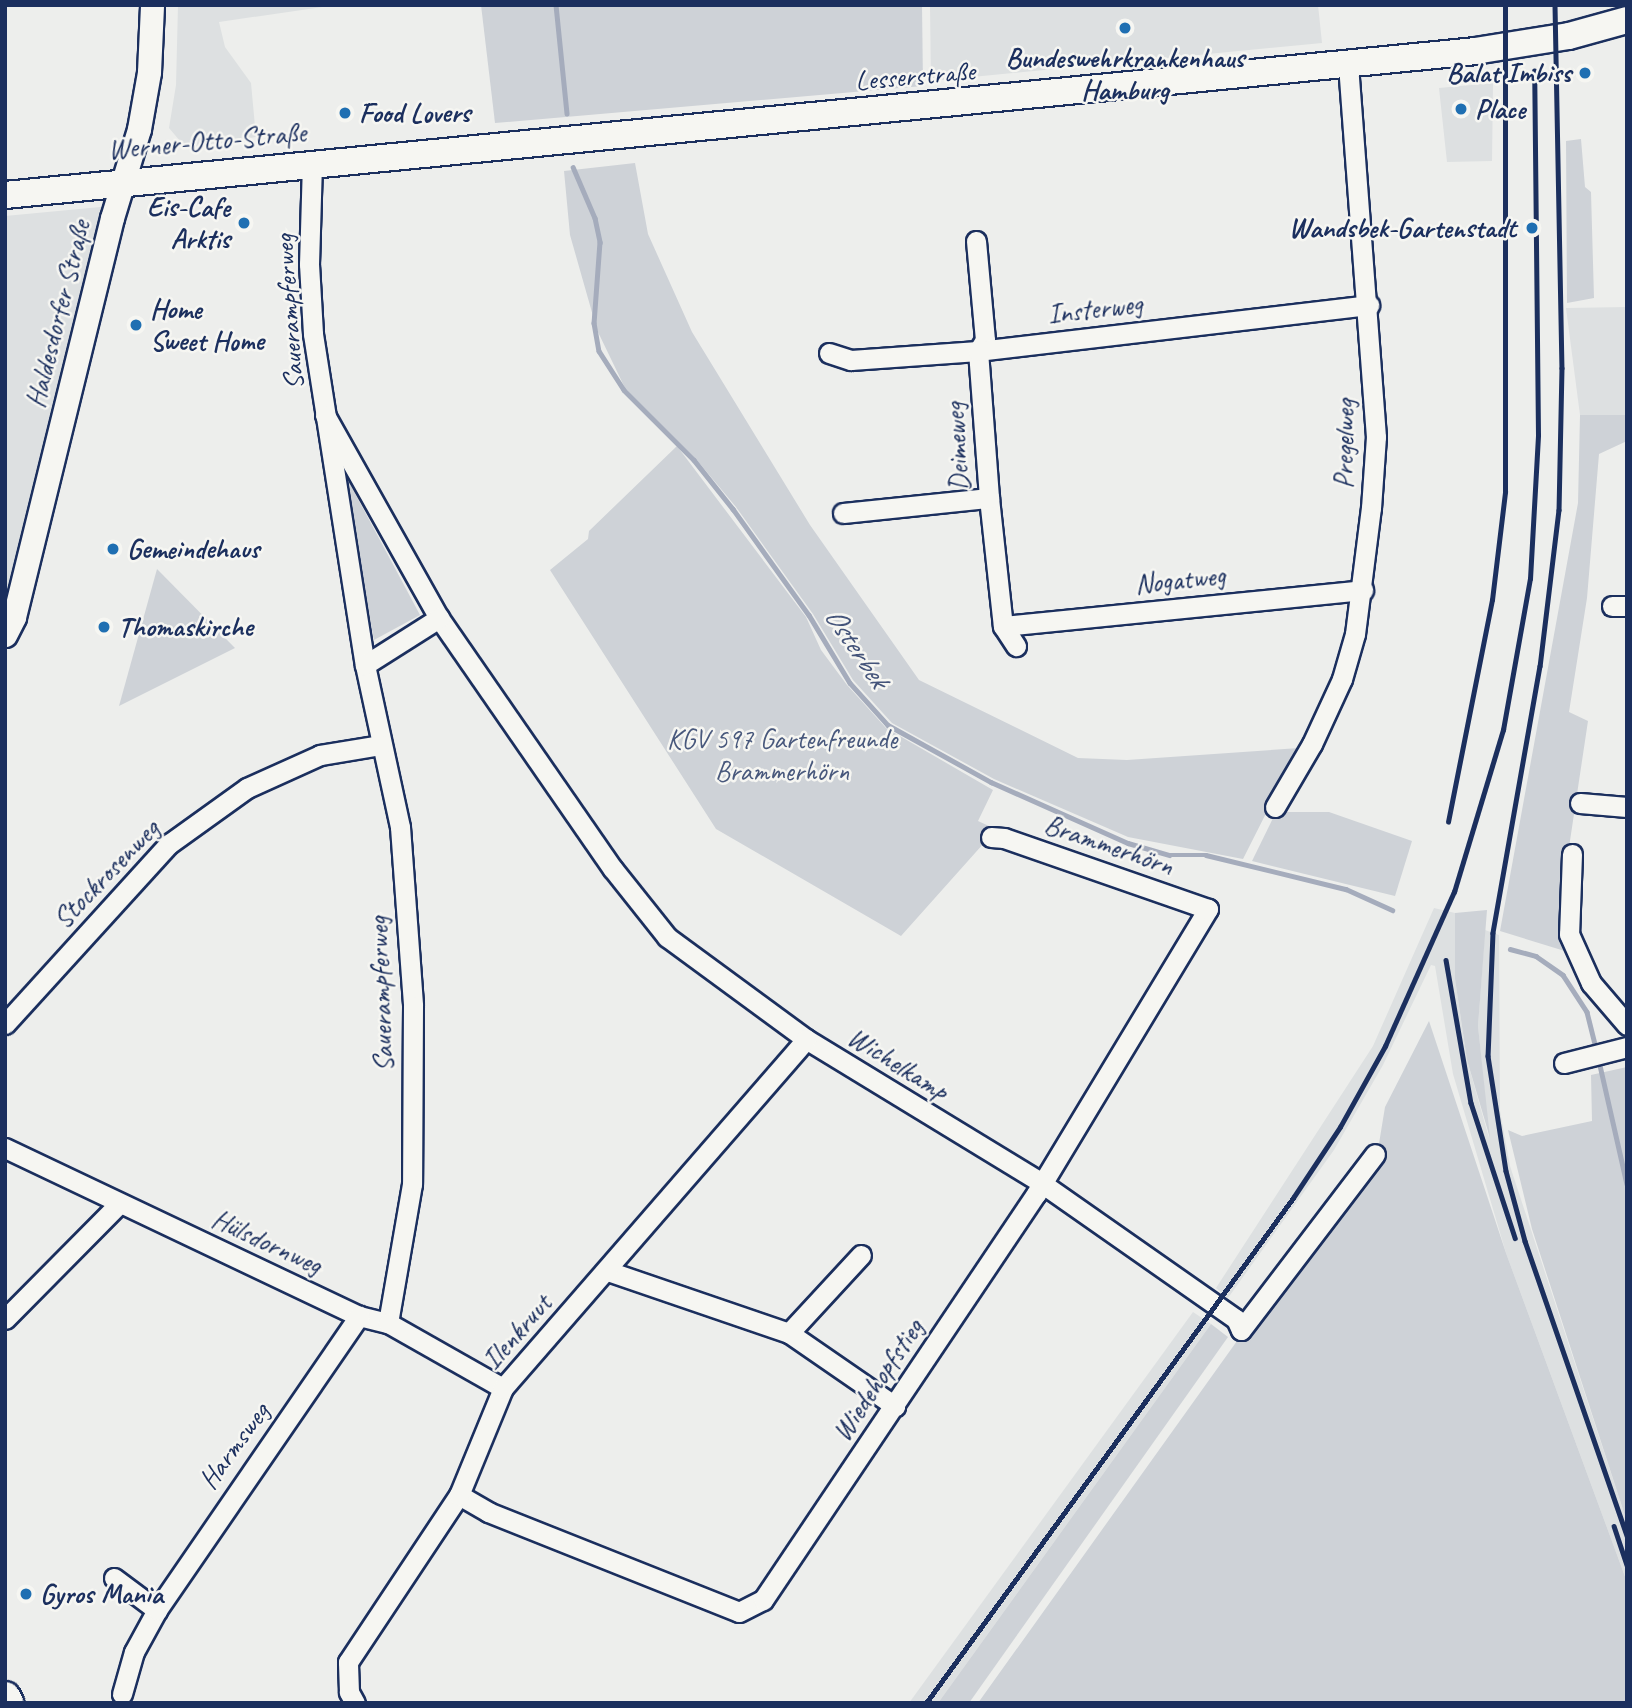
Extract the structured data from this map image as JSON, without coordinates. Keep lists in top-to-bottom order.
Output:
{
  "streets": {
    "main road": ["Lesserstraße", "Werner-Otto-Straße"],
    "street": [
      "Insterweg",
      "Sauerampferweg",
      "Haldesdorfer Straße",
      "Pregelweg",
      "Deimeweg",
      "Nogatweg",
      "Brammerhörn",
      "Stockrosenweg",
      "Wichelkamp",
      "Hülsdornweg",
      "Ilenkruut",
      "Wiedehopfstieg",
      "Harmsweg"
    ]
  },
  "crossings": [
    ["Lesserstraße", "Werner-Otto-Straße"],
    ["Lesserstraße", "Pregelweg"],
    ["Werner-Otto-Straße", "Sauerampferweg"],
    ["Werner-Otto-Straße", "Haldesdorfer Straße"],
    ["Insterweg", "Pregelweg"],
    ["Insterweg", "Deimeweg"],
    ["Sauerampferweg", "Stockrosenweg"],
    ["Sauerampferweg", "Wichelkamp"],
    ["Sauerampferweg", "Hülsdornweg"],
    ["Pregelweg", "Nogatweg"],
    ["Deimeweg", "Nogatweg"],
    ["Brammerhörn", "Wiedehopfstieg"],
    ["Wichelkamp", "Ilenkruut"],
    ["Wichelkamp", "Wiedehopfstieg"],
    ["Hülsdornweg", "Ilenkruut"],
    ["Hülsdornweg", "Harmsweg"],
    ["Ilenkruut", "Wiedehopfstieg"]
  ],
  "water": ["Osterbek"],
  "parks": ["KGV 597 Gartenfreunde Brammerhörn"],
  "places": [
    "Bundeswehrkrankenhaus Hamburg",
    "Balat Imbiss",
    "Place",
    "Food Lovers",
    "Eis-Cafe Arktis",
    "Wandsbek-Gartenstadt",
    "Home Sweet Home",
    "Gemeindehaus",
    "Thomaskirche",
    "Gyros Mania"
  ]
}
